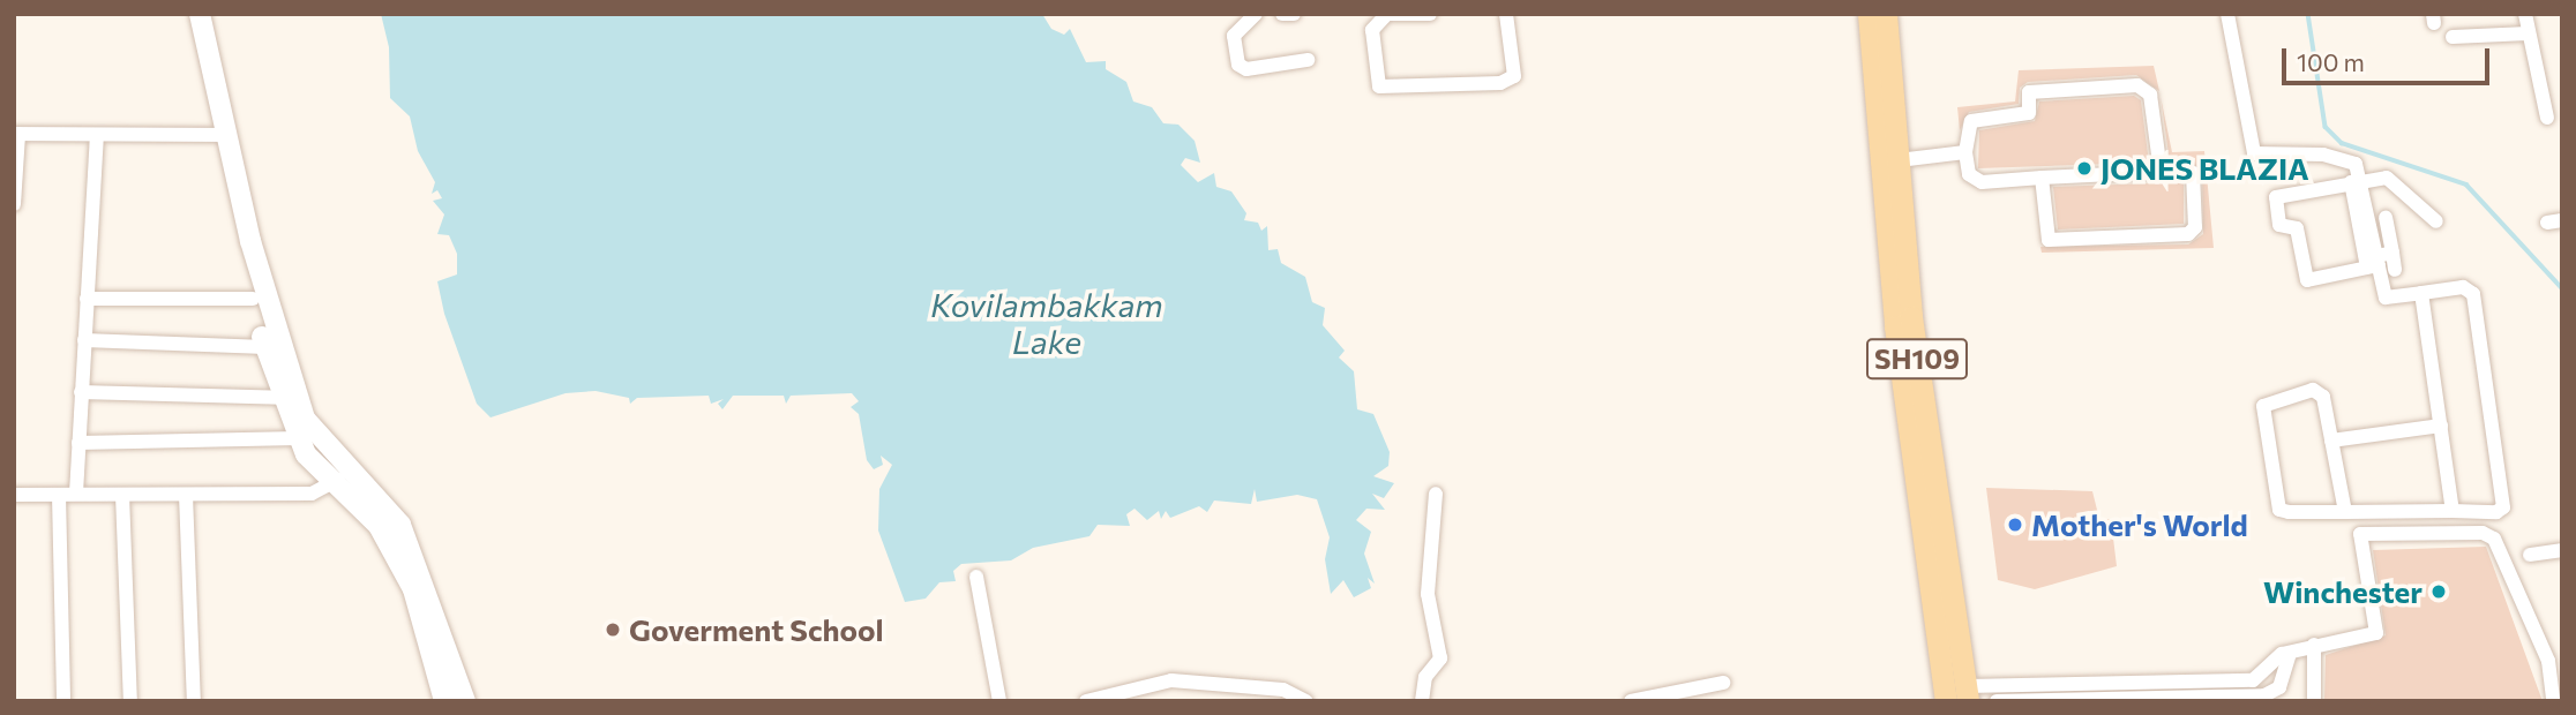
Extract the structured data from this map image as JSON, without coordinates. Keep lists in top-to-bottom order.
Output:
{
  "streets": {
    "main road": ["SH109"]
  },
  "water": ["Kovilambakkam Lake"],
  "places": [
    "JONES BLAZIA",
    "Mother's World",
    "Winchester",
    "Goverment School"
  ],
  "scale_bar": "100 m"
}
